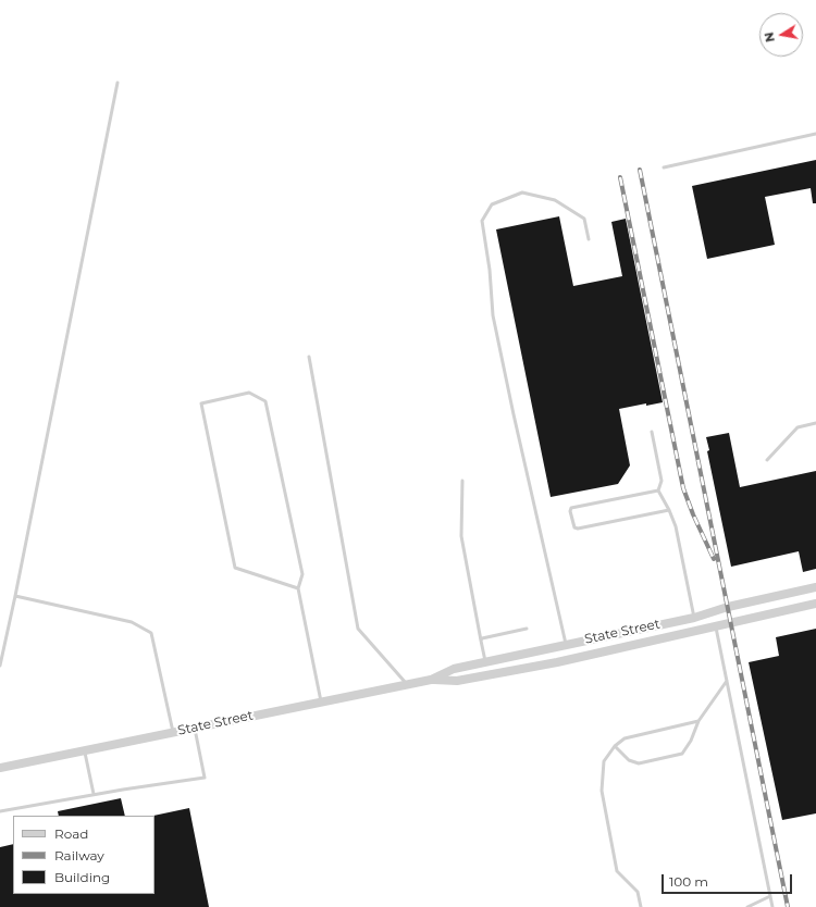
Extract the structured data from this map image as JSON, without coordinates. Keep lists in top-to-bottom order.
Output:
{
  "streets": {
    "street": ["State Street"]
  },
  "legend": ["Road", "Railway", "Building"],
  "scale_bar": "100 m",
  "north": "left"
}
